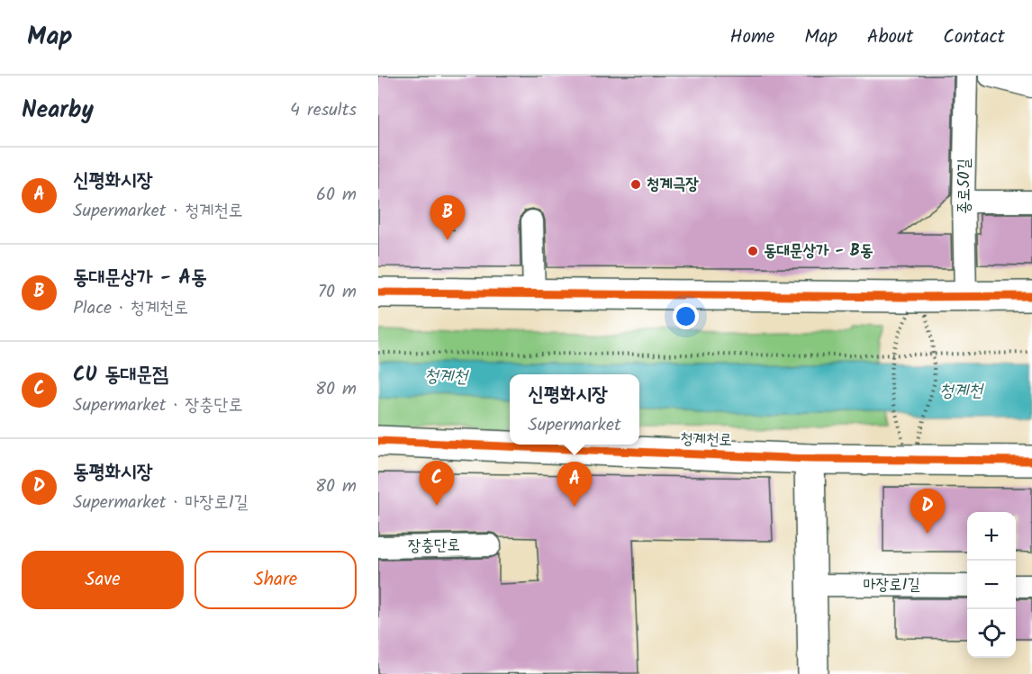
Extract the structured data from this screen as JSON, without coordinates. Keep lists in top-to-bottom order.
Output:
{
  "streets": {
    "main road": ["청계천로"],
    "street": ["종로50길", "장충단로", "마장로1길"]
  },
  "water": ["청계천"],
  "places": ["청계극장", "동대문상가 - B동"],
  "page": {
    "header": "Map",
    "nav": [
      "Home",
      "Map",
      "About",
      "Contact"
    ],
    "heading": ["Nearby", "4 results"],
    "list": [
      {
        "mark": "A",
        "name": "신평화시장",
        "note": "Supermarket · 청계천로",
        "value": "60 m"
      },
      {
        "mark": "B",
        "name": "동대문상가 - A동",
        "note": "Place · 청계천로",
        "value": "70 m"
      },
      {
        "mark": "C",
        "name": "CU 동대문점",
        "note": "Supermarket · 장충단로",
        "value": "80 m"
      },
      {
        "mark": "D",
        "name": "동평화시장",
        "note": "Supermarket · 마장로1길",
        "value": "80 m"
      }
    ],
    "pins": [
      "B",
      "C",
      "A",
      "D"
    ],
    "popup": ["신평화시장", "Supermarket"],
    "map_buttons": ["+", "−"],
    "buttons": ["Save", "Share"]
  }
}
